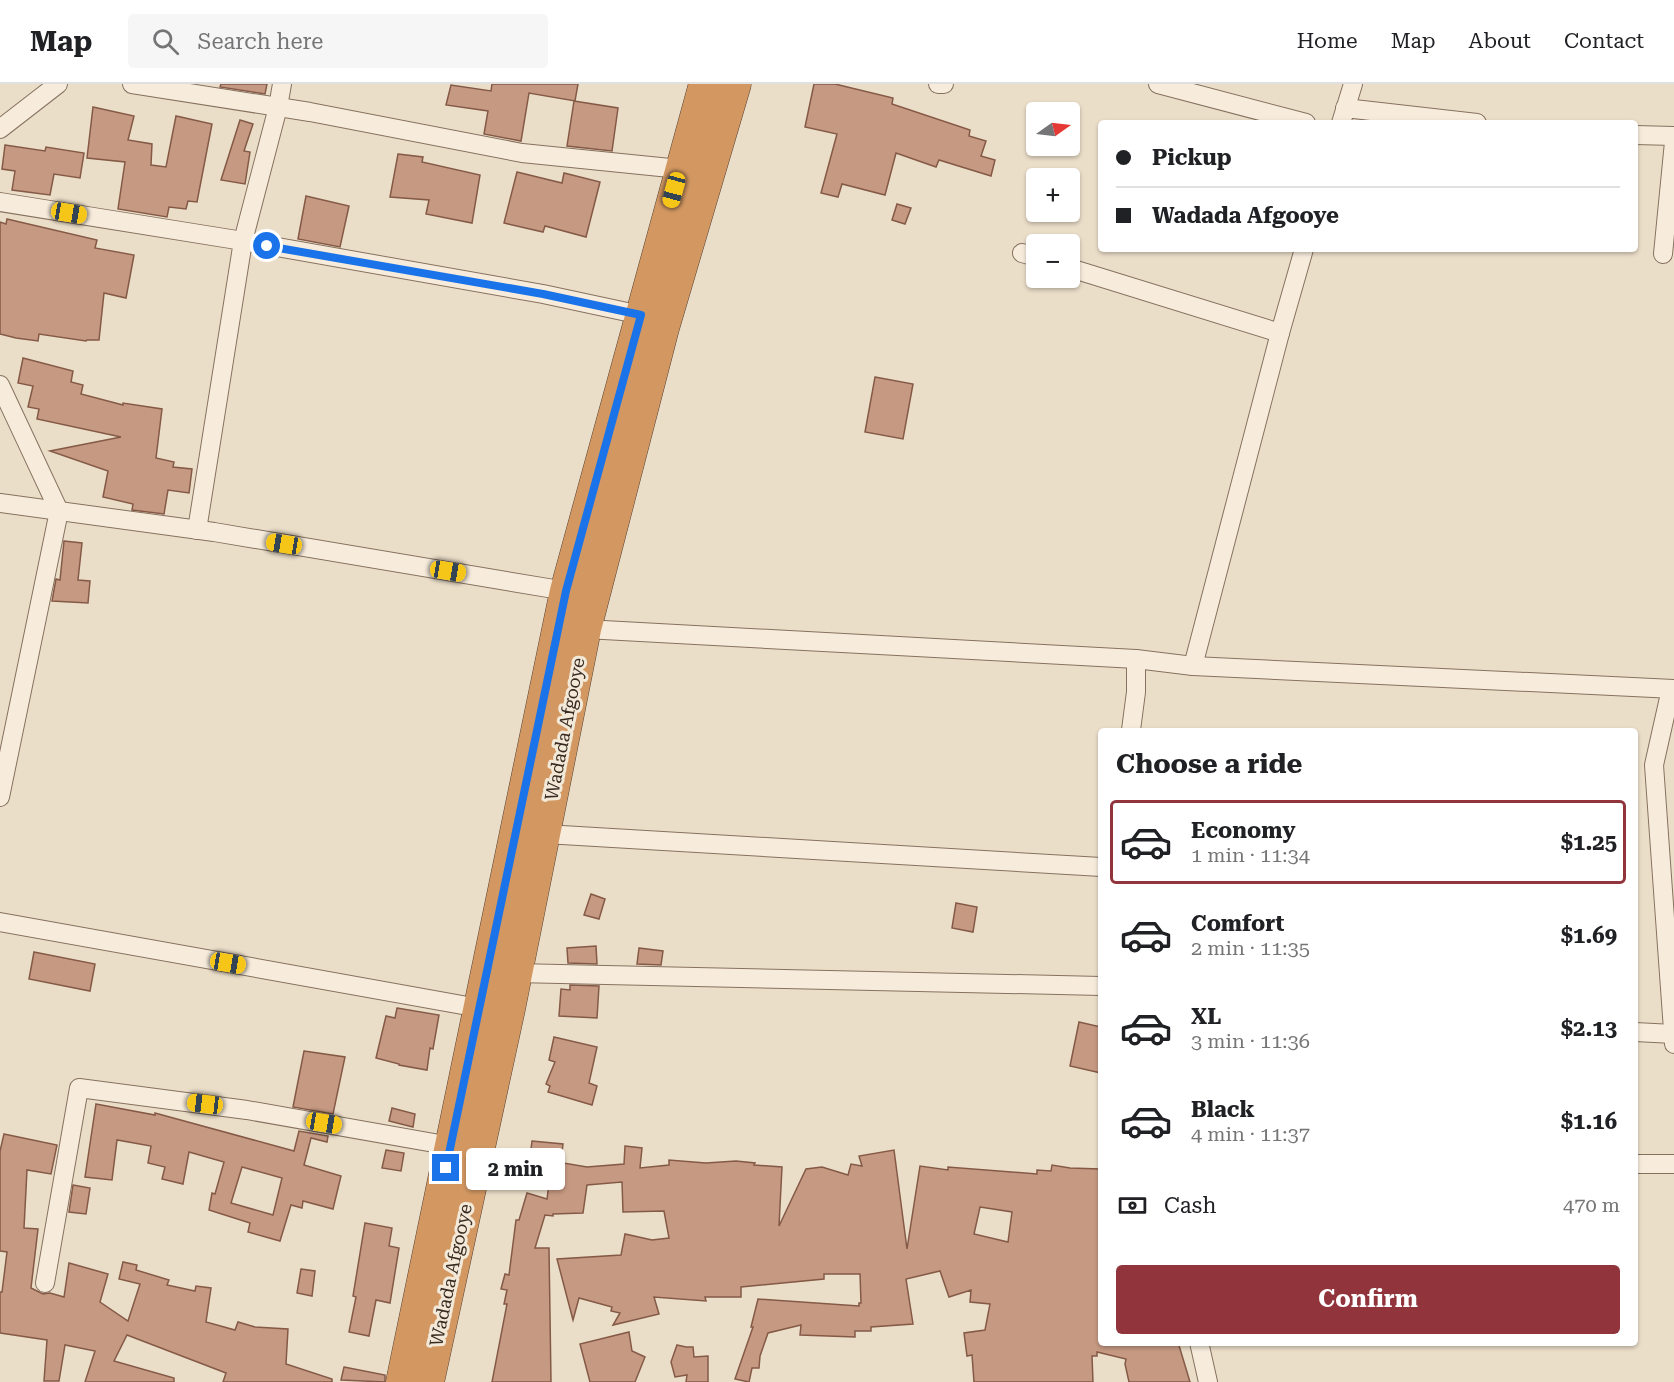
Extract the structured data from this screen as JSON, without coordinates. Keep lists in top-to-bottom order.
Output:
{
  "streets": {
    "highway": ["Wadada Afgooye"]
  },
  "north": "right",
  "page": {
    "header": "Map",
    "search": "Search here",
    "nav": [
      "Home",
      "Map",
      "About",
      "Contact"
    ],
    "map_buttons": ["+", "−"],
    "banner": ["Pickup", "Wadada Afgooye"],
    "heading": "Choose a ride",
    "list": [
      {
        "name": "Economy",
        "note": "1 min · 11:34",
        "value": "$1.25"
      },
      {
        "name": "Comfort",
        "note": "2 min · 11:35",
        "value": "$1.69"
      },
      {
        "name": "XL",
        "note": "3 min · 11:36",
        "value": "$2.13"
      },
      {
        "name": "Black",
        "note": "4 min · 11:37",
        "value": "$1.16"
      }
    ],
    "bubble": "2 min",
    "pay": ["Cash", "470 m"],
    "buttons": "Confirm"
  }
}
